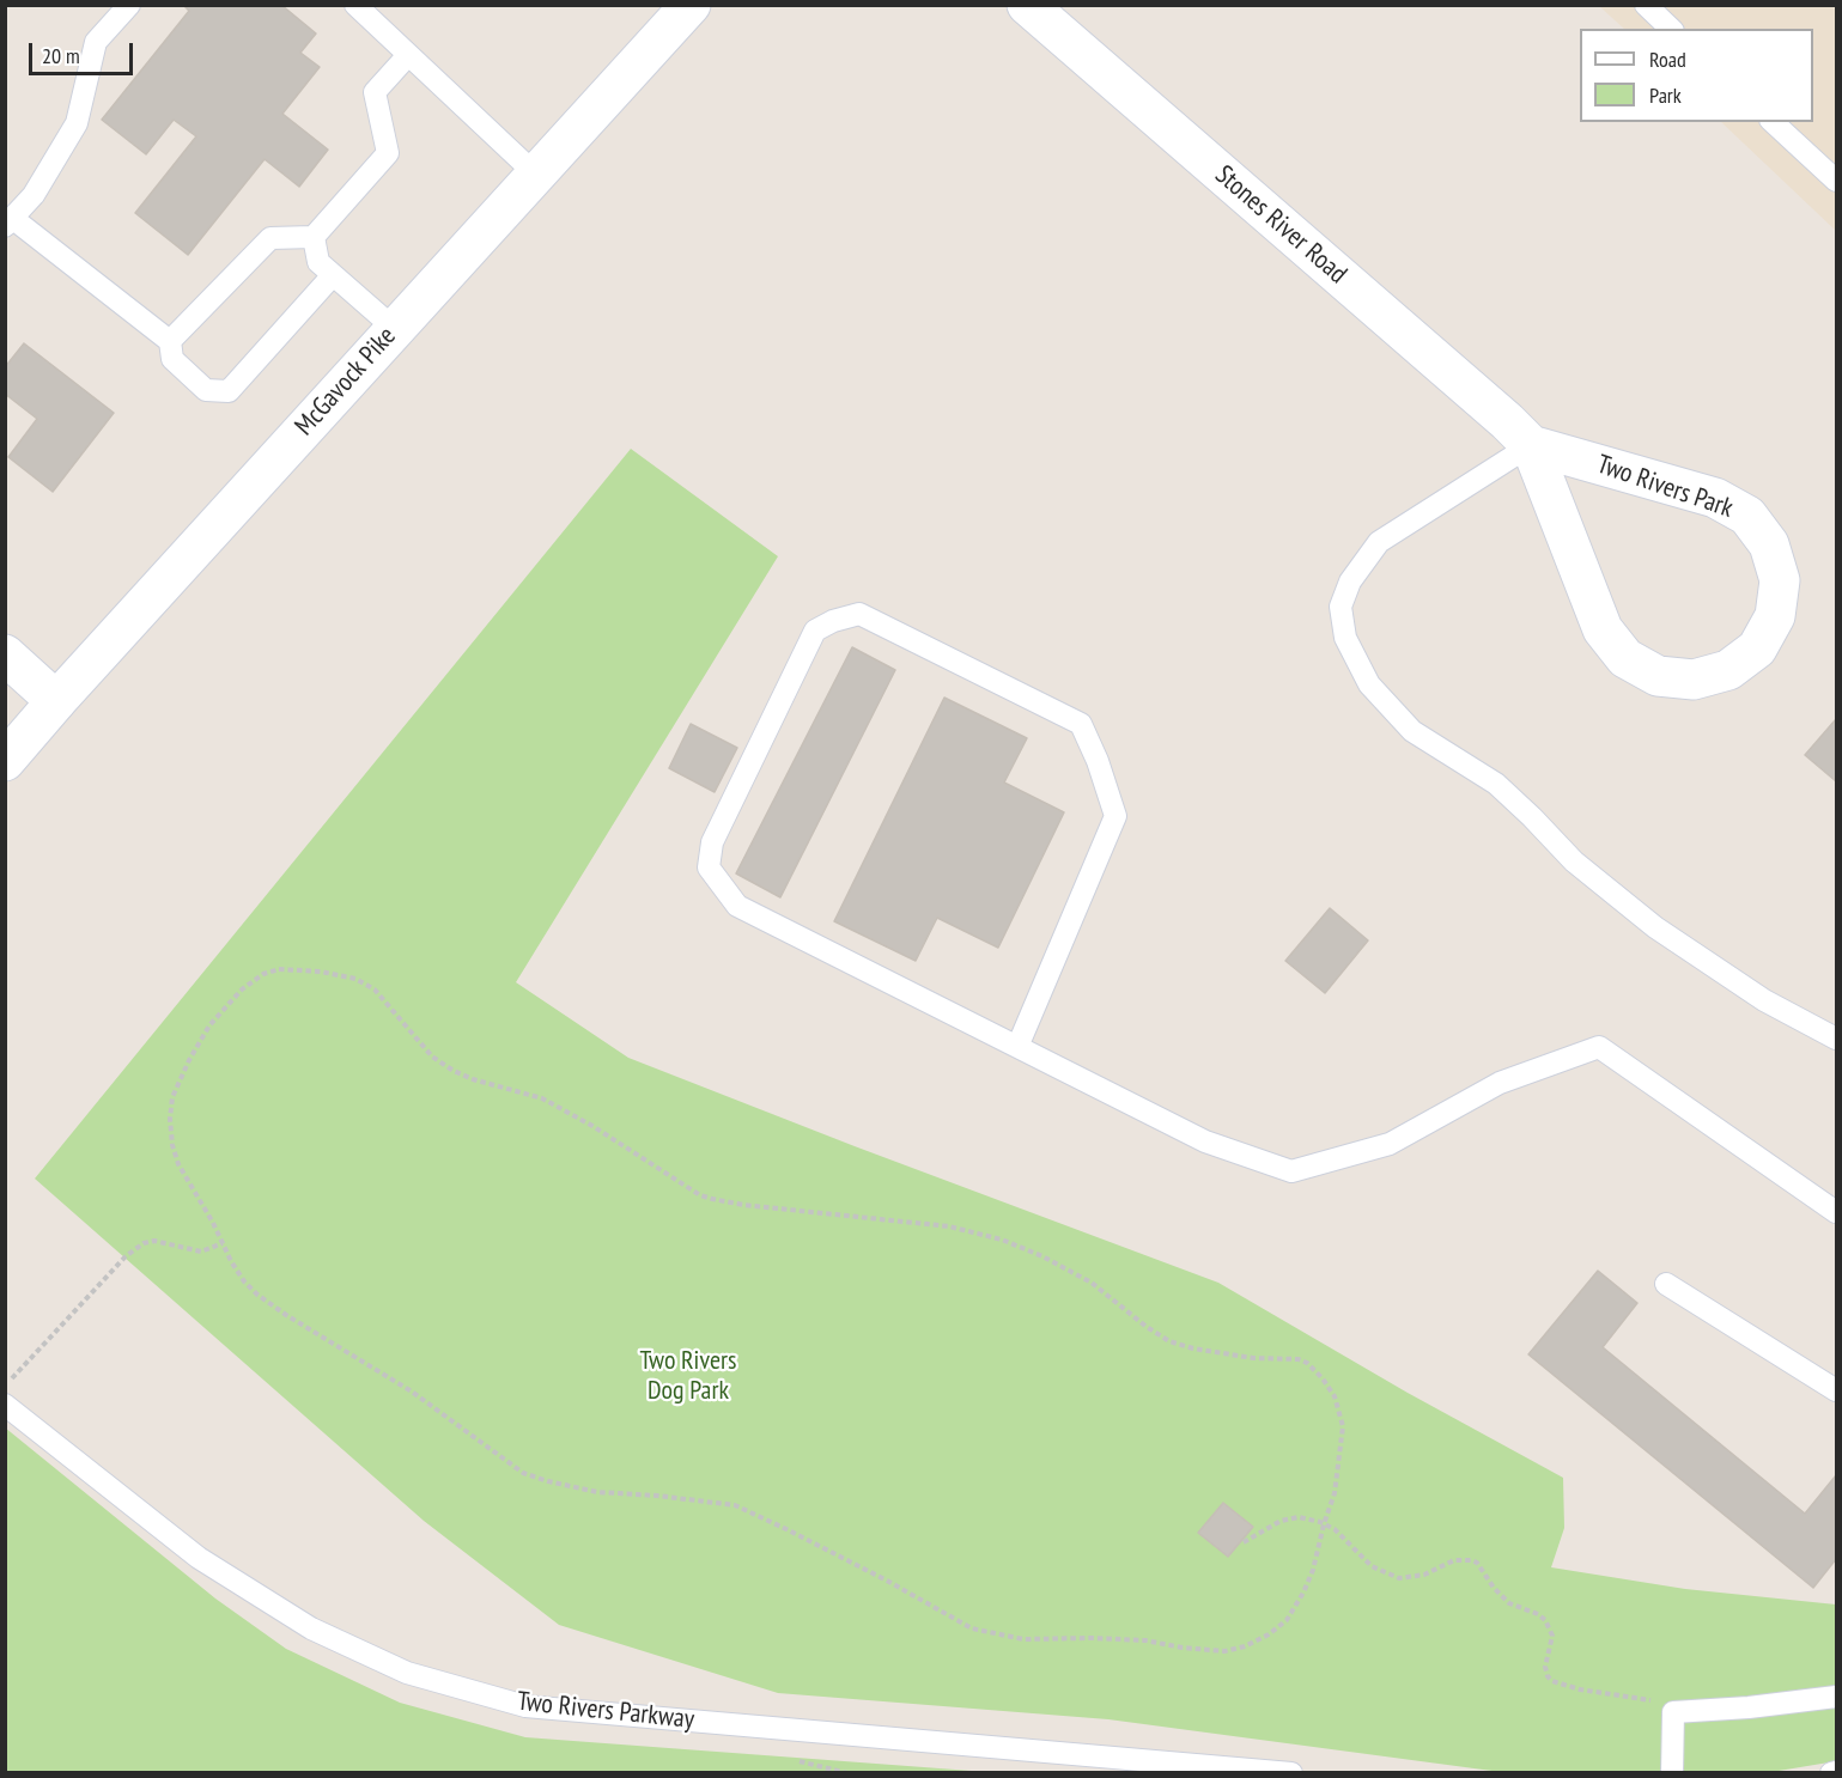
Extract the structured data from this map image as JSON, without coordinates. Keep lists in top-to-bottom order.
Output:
{
  "streets": {
    "street": ["Stones River Road", "McGavock Pike", "Two Rivers Park"],
    "lane": ["Two Rivers Parkway"]
  },
  "crossings": [
    ["Stones River Road", "Two Rivers Park"]
  ],
  "parks": ["Two Rivers Dog Park"],
  "legend": ["Road", "Park"],
  "scale_bar": "20 m"
}
